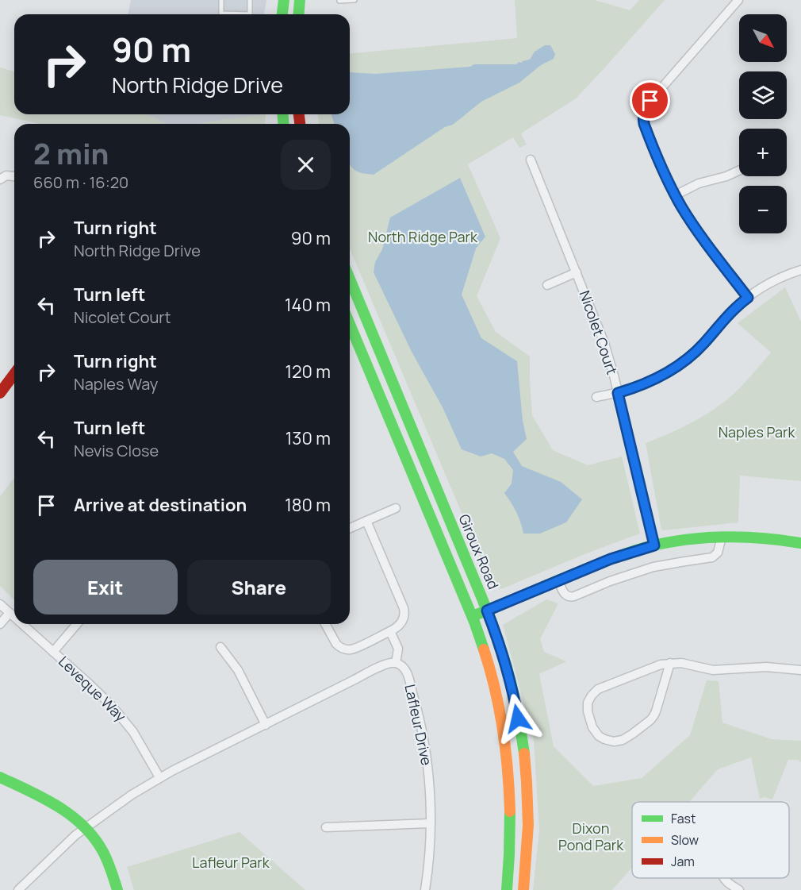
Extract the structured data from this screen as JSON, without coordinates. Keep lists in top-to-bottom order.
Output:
{
  "streets": {
    "main road": ["Giroux Road"],
    "street": ["Nicolet Court", "Leveque Way", "Lafleur Drive"]
  },
  "parks": [
    "North Ridge Park",
    "Naples Park",
    "Dixon Pond Park",
    "Lafleur Park"
  ],
  "legend": ["Fast", "Slow", "Jam"],
  "north": "bottom right",
  "page": {
    "map_buttons": ["+", "−"],
    "turn": ["90 m", "North Ridge Drive"],
    "heading": ["2 min", "660 m · 16:20"],
    "list": [
      {
        "name": "Turn right",
        "note": "North Ridge Drive",
        "value": "90 m"
      },
      {
        "name": "Turn left",
        "note": "Nicolet Court",
        "value": "140 m"
      },
      {
        "name": "Turn right",
        "note": "Naples Way",
        "value": "120 m"
      },
      {
        "name": "Turn left",
        "note": "Nevis Close",
        "value": "130 m"
      },
      {
        "name": "Arrive at destination",
        "value": "180 m"
      }
    ],
    "buttons": ["Exit", "Share"]
  }
}
